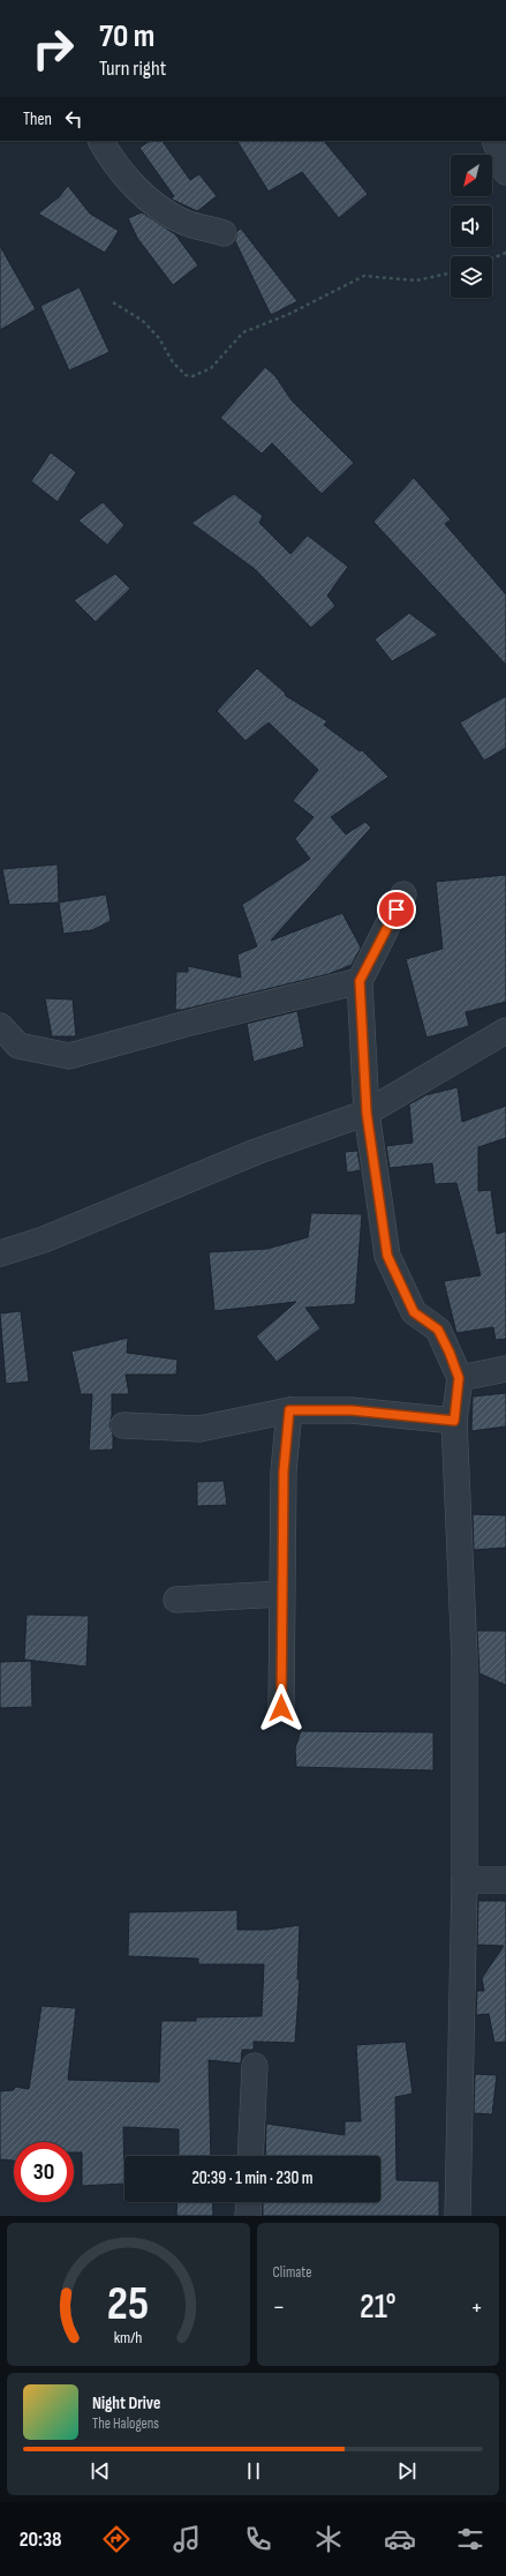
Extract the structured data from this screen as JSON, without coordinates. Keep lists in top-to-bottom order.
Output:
{
  "north": "bottom left",
  "page": {
    "turn": ["70 m", "Turn right"],
    "then": "Then",
    "limit": "30",
    "trip": "20:39 · 1 min · 230 m",
    "tile": "Climate",
    "heat": ["−", "21°", "+"],
    "song": ["Night Drive", "The Halogens"],
    "tabs": "20:38",
    "gauge": ["25", "km/h"]
  }
}
